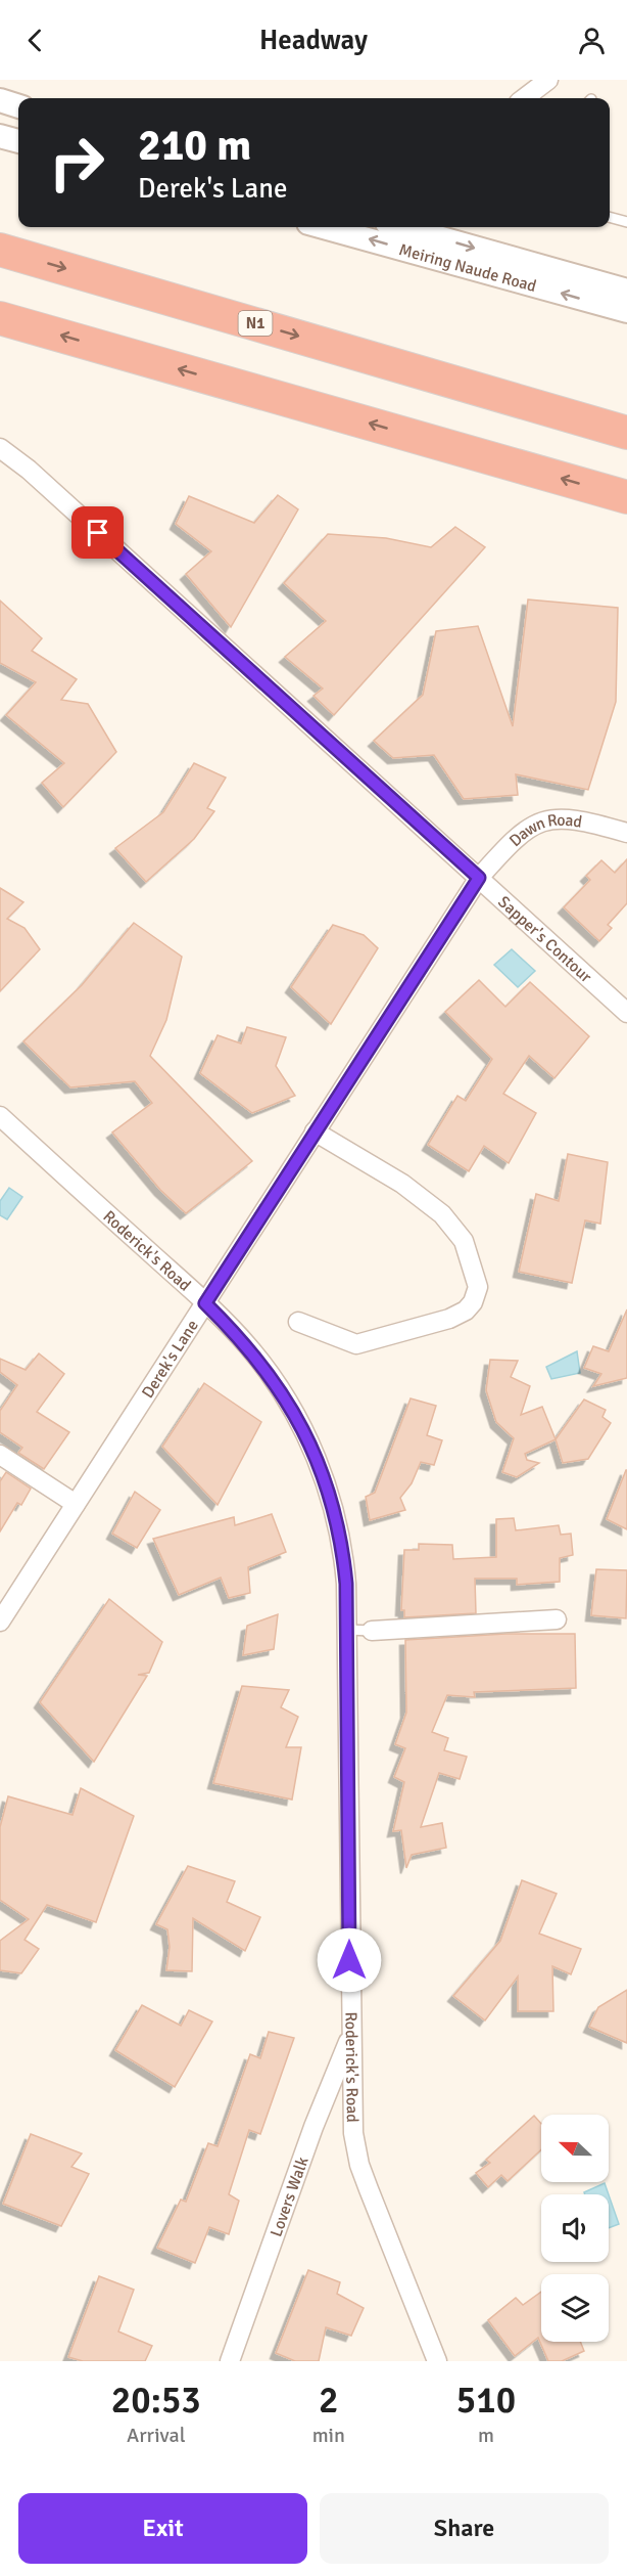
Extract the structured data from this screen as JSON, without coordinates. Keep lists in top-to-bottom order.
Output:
{
  "streets": {
    "highway": ["N1"],
    "street": [
      "Meiring Naude Road",
      "Dawn Road",
      "Sapper's Contour",
      "Roderick's Road",
      "Derek's Lane",
      "Lovers Walk"
    ]
  },
  "crossings": [
    ["Dawn Road", "Sapper's Contour"],
    ["Dawn Road", "Derek's Lane"],
    ["Sapper's Contour", "Derek's Lane"],
    ["Roderick's Road", "Derek's Lane"],
    ["Roderick's Road", "Lovers Walk"]
  ],
  "north": "left",
  "page": {
    "header": "Headway",
    "turn": ["210 m", "Derek's Lane"],
    "eta": [
      "20:53",
      "Arrival",
      "2",
      "min",
      "510",
      "m"
    ],
    "buttons": ["Exit", "Share"]
  }
}
